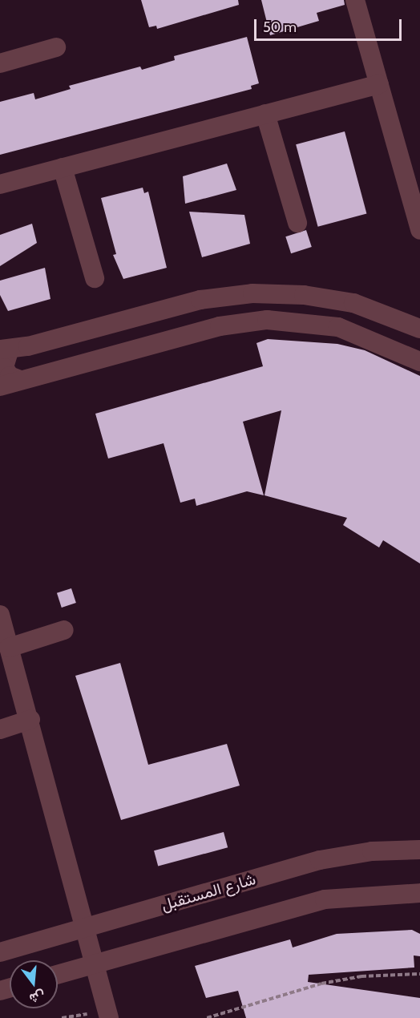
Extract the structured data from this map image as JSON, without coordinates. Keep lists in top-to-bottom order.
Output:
{
  "streets": {
    "street": ["شارع المستقبل"]
  },
  "scale_bar": "50 m",
  "north": "bottom"
}
